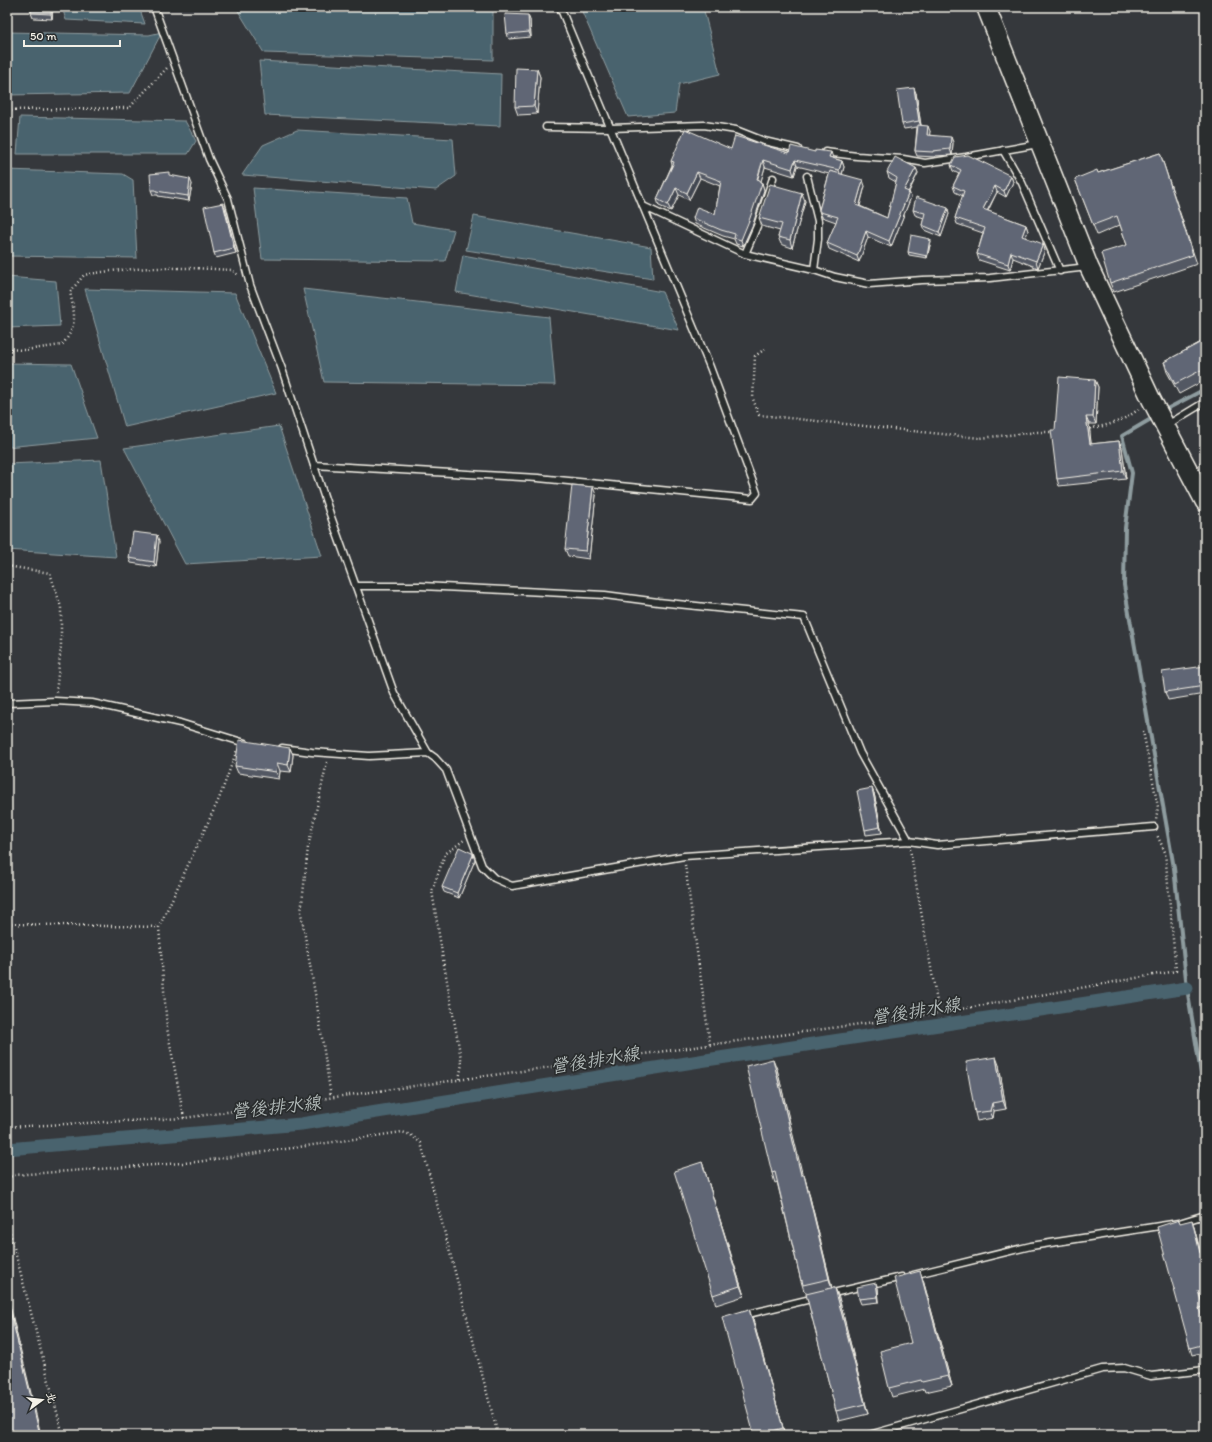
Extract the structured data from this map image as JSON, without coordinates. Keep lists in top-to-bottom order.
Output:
{
  "water": ["營後排水線"],
  "scale_bar": "50 m",
  "north": "right"
}
